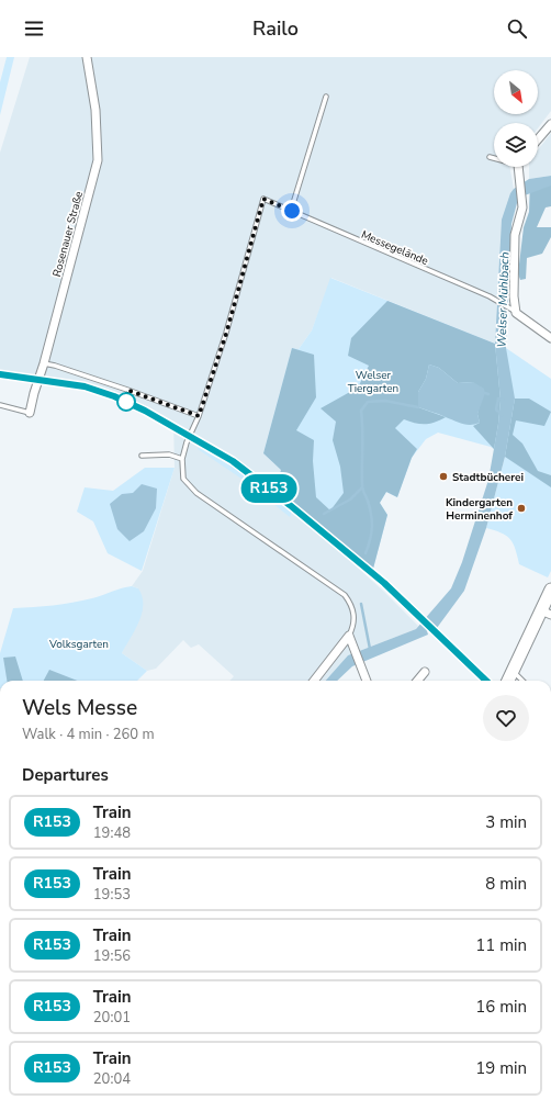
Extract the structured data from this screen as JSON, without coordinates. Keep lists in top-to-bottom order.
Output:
{
  "streets": {
    "street": ["Rosenauer Straße"],
    "lane": ["Messegelände"]
  },
  "water": ["Welser Mühlbach"],
  "parks": ["Welser Tiergarten", "Volksgarten"],
  "places": ["Stadtbücherei", "Kindergarten Herminenhof"],
  "north": "bottom right",
  "page": {
    "header": "Railo",
    "on_map": "R153",
    "heading": [
      ["Wels Messe", "Walk · 4 min · 260 m"],
      "Departures"
    ],
    "list": [
      {
        "mark": "R153",
        "name": "Train",
        "note": "19:48",
        "value": "3 min"
      },
      {
        "mark": "R153",
        "name": "Train",
        "note": "19:53",
        "value": "8 min"
      },
      {
        "mark": "R153",
        "name": "Train",
        "note": "19:56",
        "value": "11 min"
      },
      {
        "mark": "R153",
        "name": "Train",
        "note": "20:01",
        "value": "16 min"
      },
      {
        "mark": "R153",
        "name": "Train",
        "note": "20:04",
        "value": "19 min"
      }
    ]
  }
}
